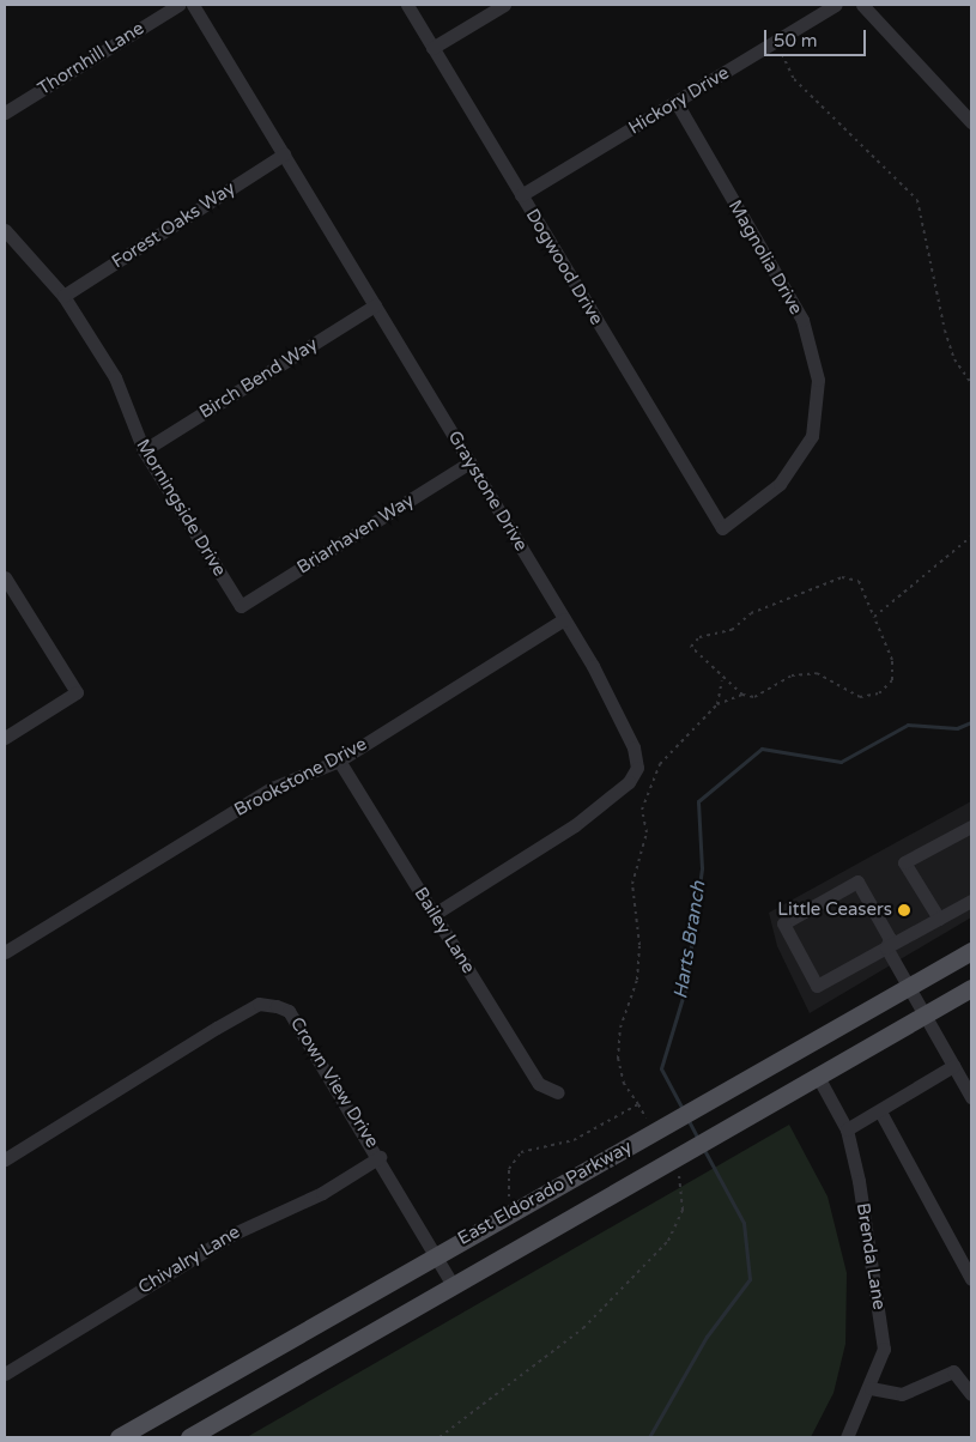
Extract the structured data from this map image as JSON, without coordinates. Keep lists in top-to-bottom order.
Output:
{
  "streets": {
    "main road": ["East Eldorado Parkway"],
    "street": [
      "Thornhill Lane",
      "Hickory Drive",
      "Forest Oaks Way",
      "Magnolia Drive",
      "Dogwood Drive",
      "Birch Bend Way",
      "Graystone Drive",
      "Morningside Drive",
      "Briarhaven Way",
      "Brookstone Drive",
      "Bailey Lane",
      "Crown View Drive",
      "Brenda Lane",
      "Chivalry Lane"
    ]
  },
  "crossings": [
    ["Hickory Drive", "Magnolia Drive"],
    ["Hickory Drive", "Dogwood Drive"],
    ["Forest Oaks Way", "Graystone Drive"],
    ["Forest Oaks Way", "Morningside Drive"],
    ["Magnolia Drive", "Dogwood Drive"],
    ["Birch Bend Way", "Graystone Drive"],
    ["Birch Bend Way", "Morningside Drive"],
    ["Graystone Drive", "Briarhaven Way"],
    ["Graystone Drive", "Brookstone Drive"],
    ["Graystone Drive", "Bailey Lane"],
    ["Morningside Drive", "Briarhaven Way"],
    ["Brookstone Drive", "Bailey Lane"],
    ["Crown View Drive", "East Eldorado Parkway"],
    ["Crown View Drive", "Chivalry Lane"],
    ["East Eldorado Parkway", "Brenda Lane"]
  ],
  "water": ["Harts Branch"],
  "places": ["Little Ceasers"],
  "scale_bar": "50 m"
}
